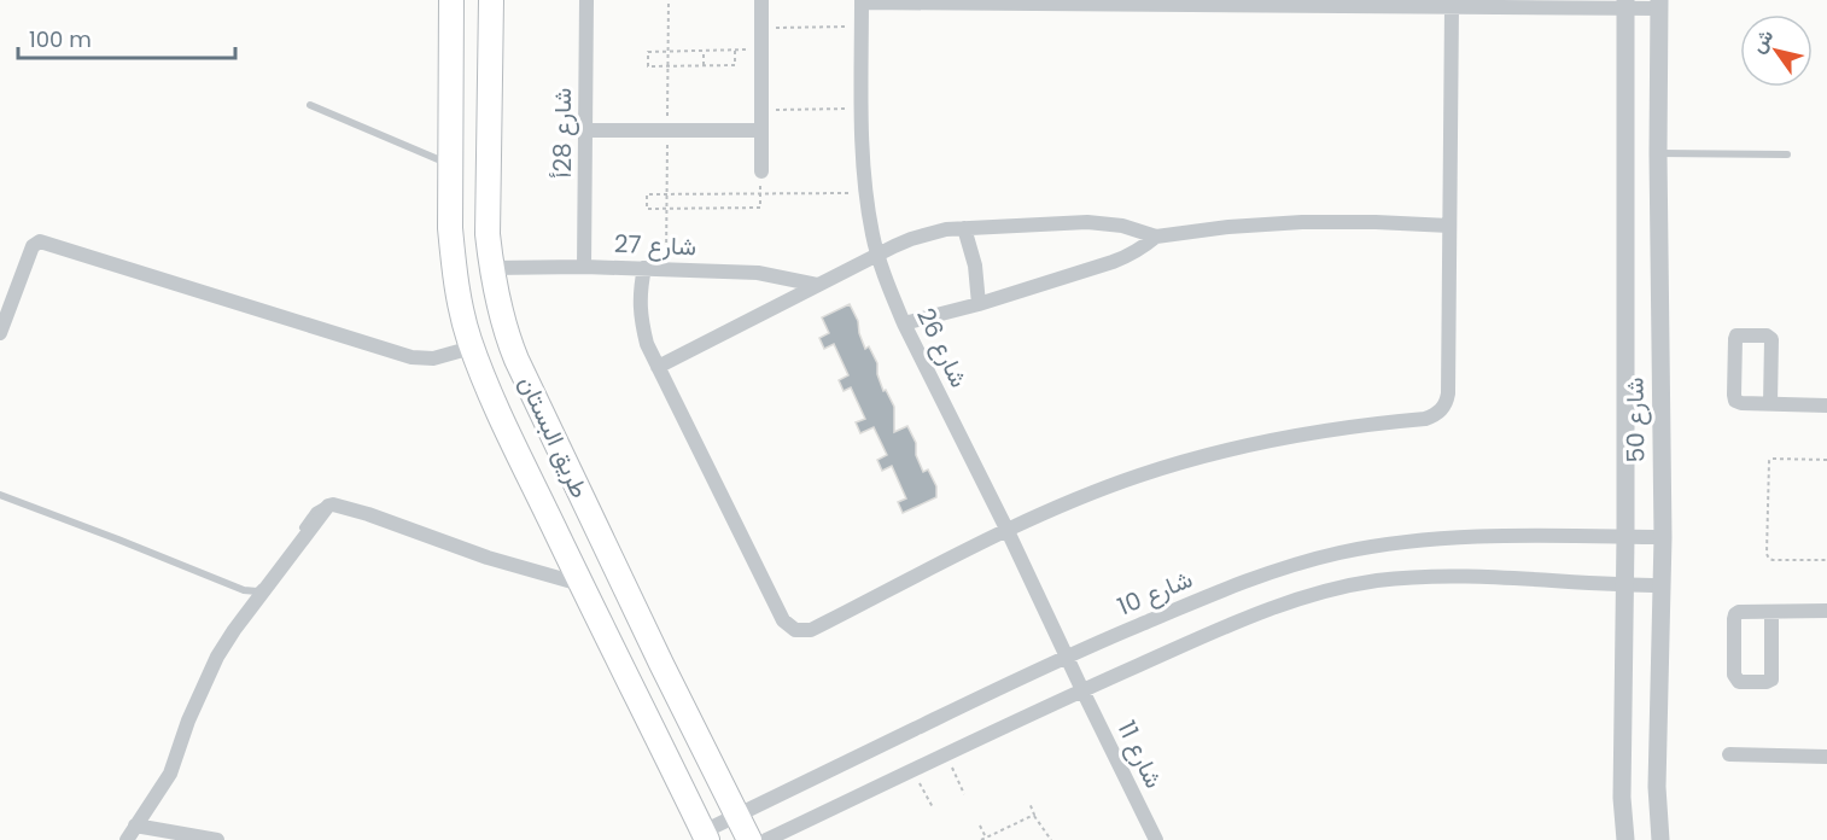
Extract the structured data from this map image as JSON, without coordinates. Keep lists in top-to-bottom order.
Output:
{
  "streets": {
    "main road": ["طريق البستان"],
    "street": [
      "شارع 28أ",
      "شارع 27",
      "شارع 26",
      "شارع 50",
      "شارع 10",
      "شارع 11"
    ]
  },
  "crossings": [
    ["شارع 28أ", "شارع 27"],
    ["شارع 27", "طريق البستان"],
    ["شارع 26", "شارع 10"],
    ["شارع 26", "شارع 11"],
    ["شارع 50", "شارع 10"],
    ["طريق البستان", "شارع 10"]
  ],
  "scale_bar": "100 m",
  "north": "top left"
}
